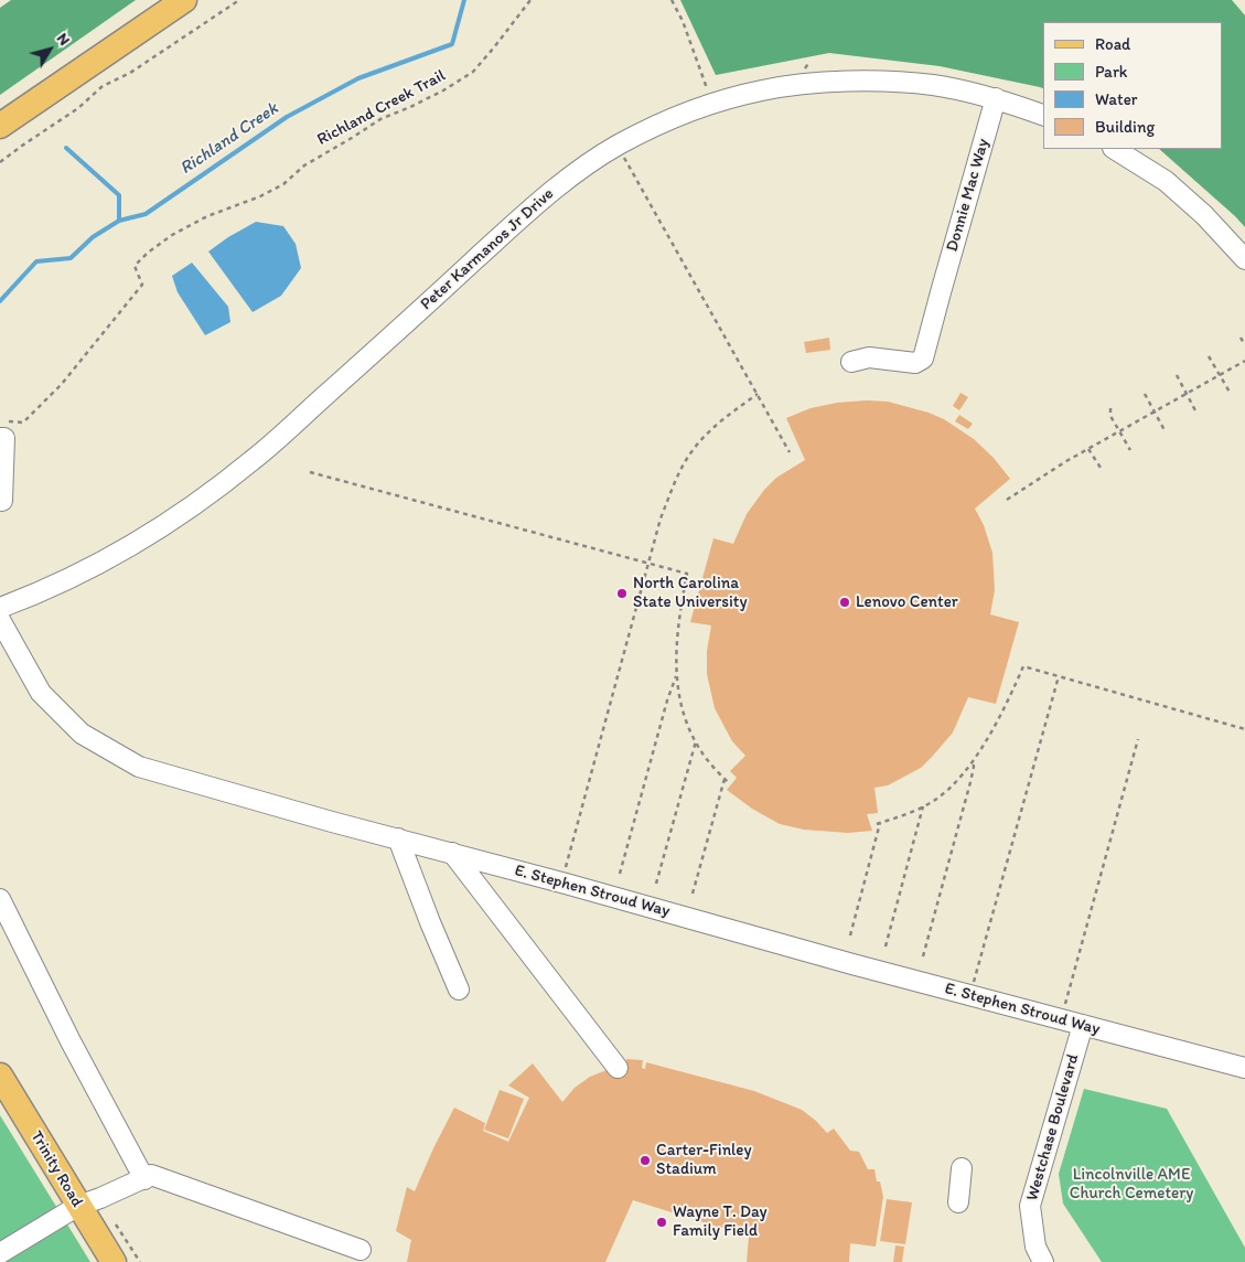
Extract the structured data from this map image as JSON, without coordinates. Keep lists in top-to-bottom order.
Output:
{
  "streets": {
    "main road": ["Trinity Road"],
    "street": [
      "Donnie Mac Way",
      "Peter Karmanos Jr Drive",
      "E. Stephen Stroud Way",
      "Westchase Boulevard"
    ],
    "path": ["Richland Creek Trail"]
  },
  "crossings": [
    ["Donnie Mac Way", "Peter Karmanos Jr Drive"],
    ["E. Stephen Stroud Way", "Westchase Boulevard"]
  ],
  "water": ["Richland Creek"],
  "parks": ["Lincolnville AME Church Cemetery"],
  "places": [
    "North Carolina State University",
    "Lenovo Center",
    "Carter-Finley Stadium",
    "Wayne T. Day Family Field"
  ],
  "legend": [
    "Road",
    "Park",
    "Water",
    "Building"
  ],
  "north": "top right"
}
